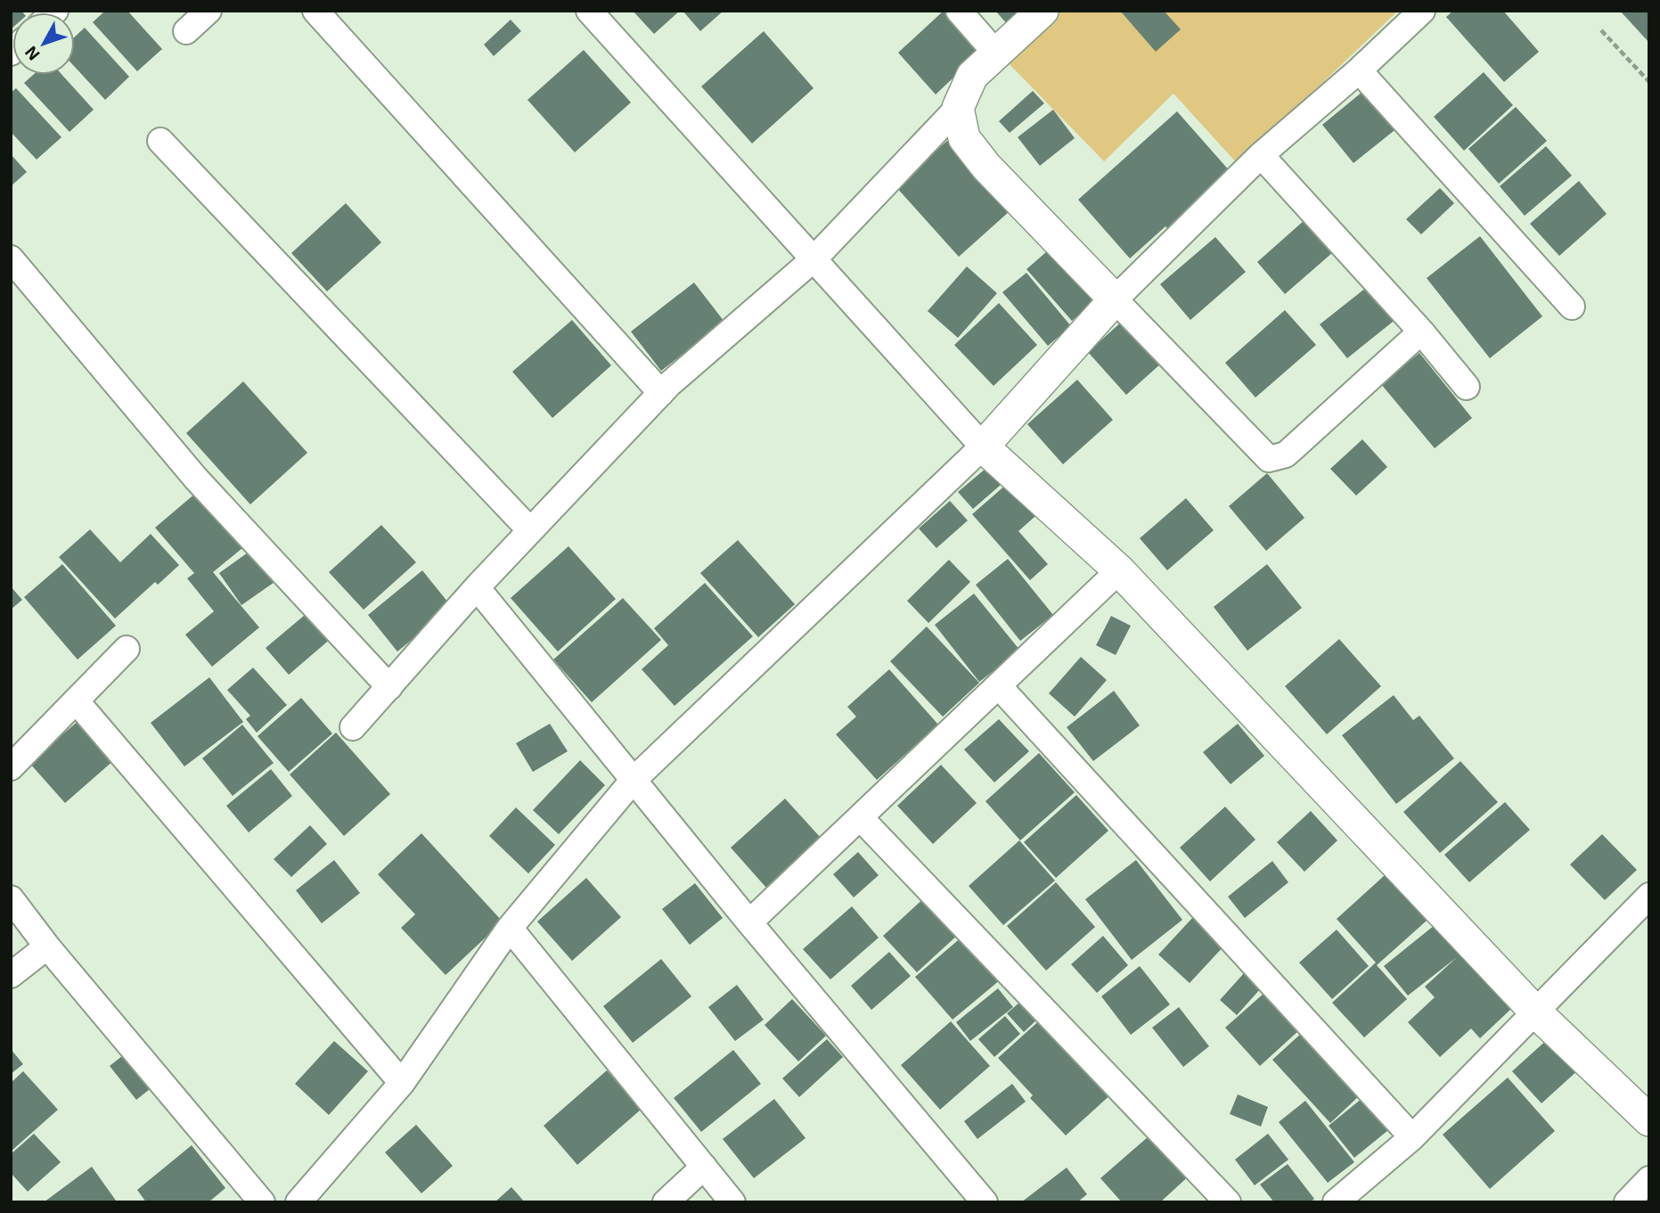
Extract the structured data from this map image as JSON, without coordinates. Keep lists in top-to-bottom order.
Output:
{
  "north": "bottom left"
}
